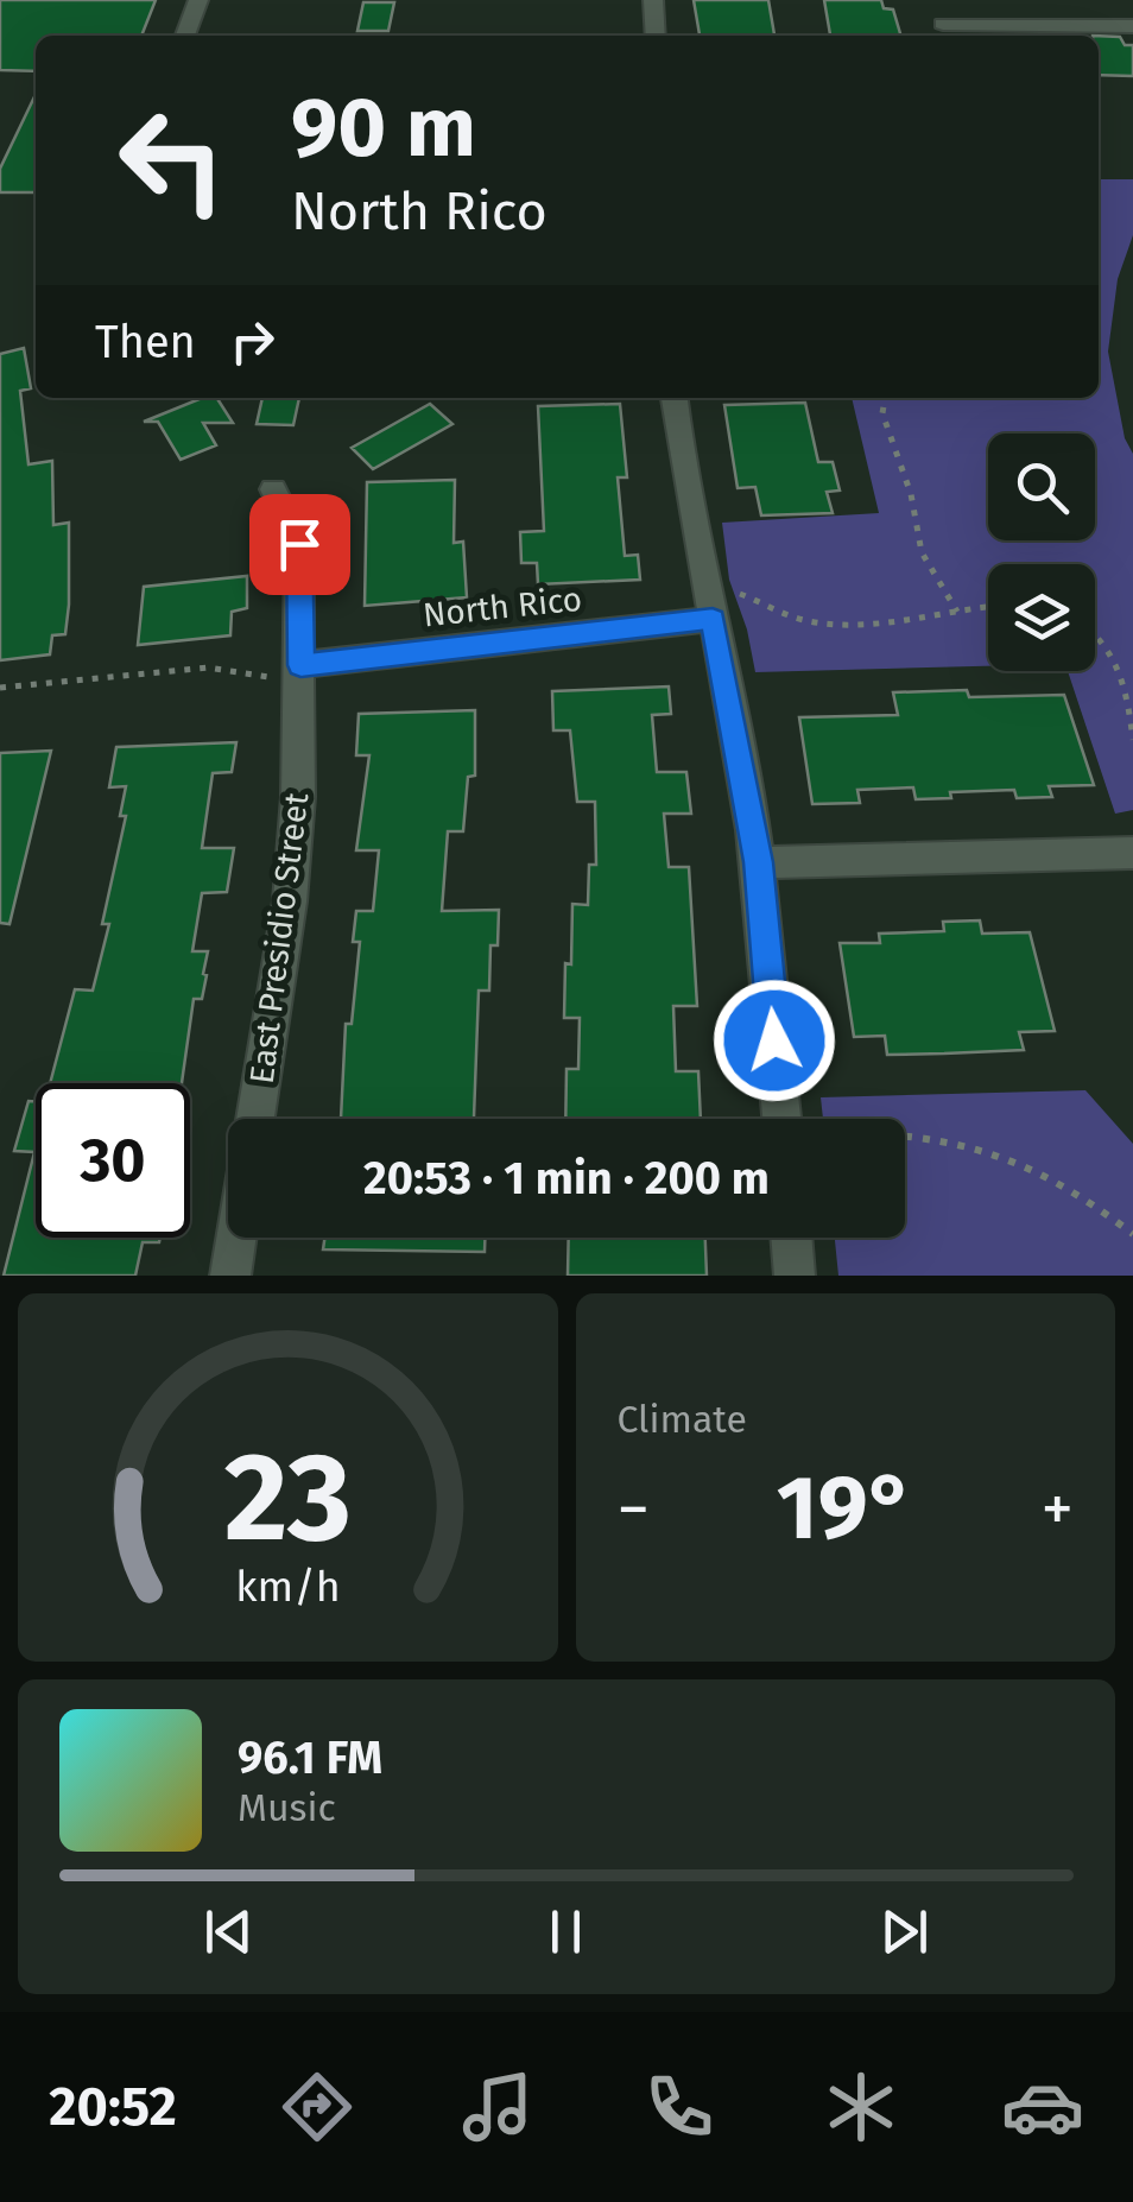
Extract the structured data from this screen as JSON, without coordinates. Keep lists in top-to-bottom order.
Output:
{
  "streets": {
    "street": ["North Rico", "East Presidio Street"]
  },
  "crossings": [
    ["North Rico", "East Presidio Street"]
  ],
  "page": {
    "turn": ["90 m", "North Rico"],
    "then": "Then",
    "limit": "30",
    "trip": "20:53 · 1 min · 200 m",
    "tile": "Climate",
    "heat": ["−", "19°", "+"],
    "song": ["96.1 FM", "Music"],
    "tabs": "20:52",
    "gauge": ["23", "km/h"]
  }
}
